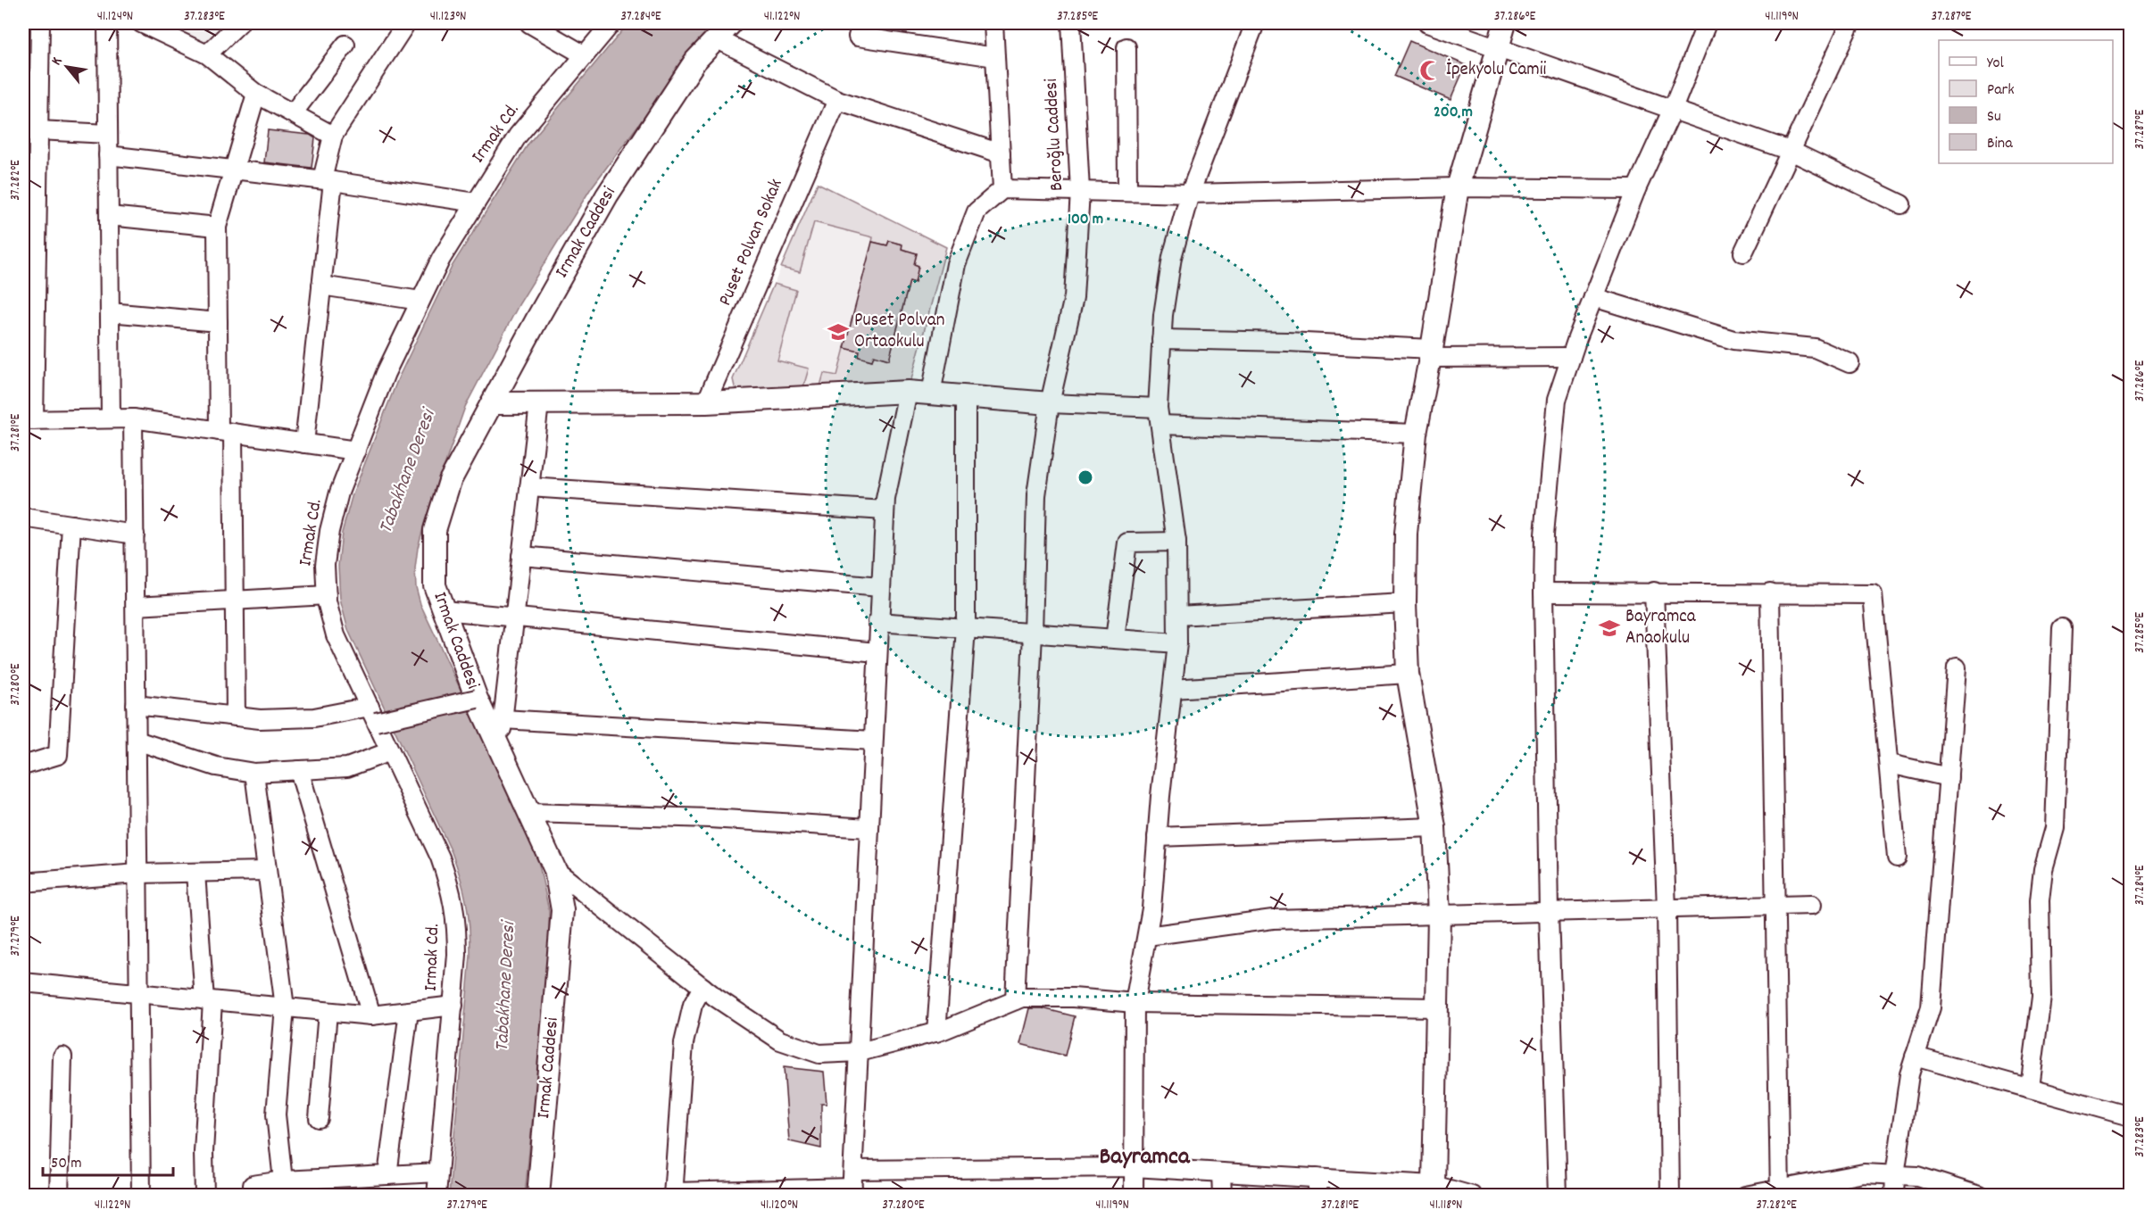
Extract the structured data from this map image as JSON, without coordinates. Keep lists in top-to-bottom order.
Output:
{
  "streets": {
    "street": [
      "Irmak Cd.",
      "Beroğlu Caddesi",
      "Irmak Caddesi",
      "Puset Polvan Sokak"
    ]
  },
  "districts": ["Bayramca"],
  "water": ["Tabakhane Deresi"],
  "places": {
    "mosque": ["İpekyolu Camii"],
    "school or university": ["Puset Polvan Ortaokulu", "Bayramca Anaokulu"]
  },
  "legend": [
    "Yol",
    "Park",
    "Su",
    "Bina"
  ],
  "scale_bar": "50 m",
  "north": "top left",
  "coordinates": [
    "41.124°N",
    "37.283°E",
    "41.123°N",
    "37.284°E",
    "41.122°N",
    "37.285°E",
    "37.286°E",
    "41.119°N",
    "37.287°E",
    "37.282°E",
    "37.281°E",
    "37.280°E",
    "37.279°E",
    "41.120°N",
    "41.118°N"
  ],
  "rings": ["200 m", "100 m"]
}
